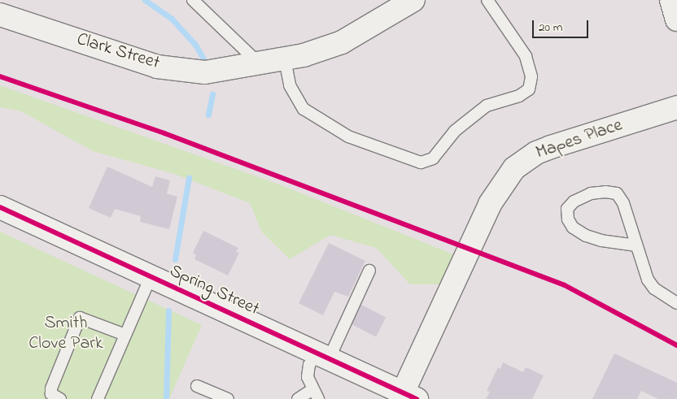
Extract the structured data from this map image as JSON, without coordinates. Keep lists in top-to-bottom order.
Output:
{
  "streets": {
    "street": ["Clark Street", "Mapes Place", "Spring Street"]
  },
  "crossings": [
    ["Mapes Place", "Spring Street"]
  ],
  "parks": ["Smith Clove Park"],
  "scale_bar": "20 m"
}
